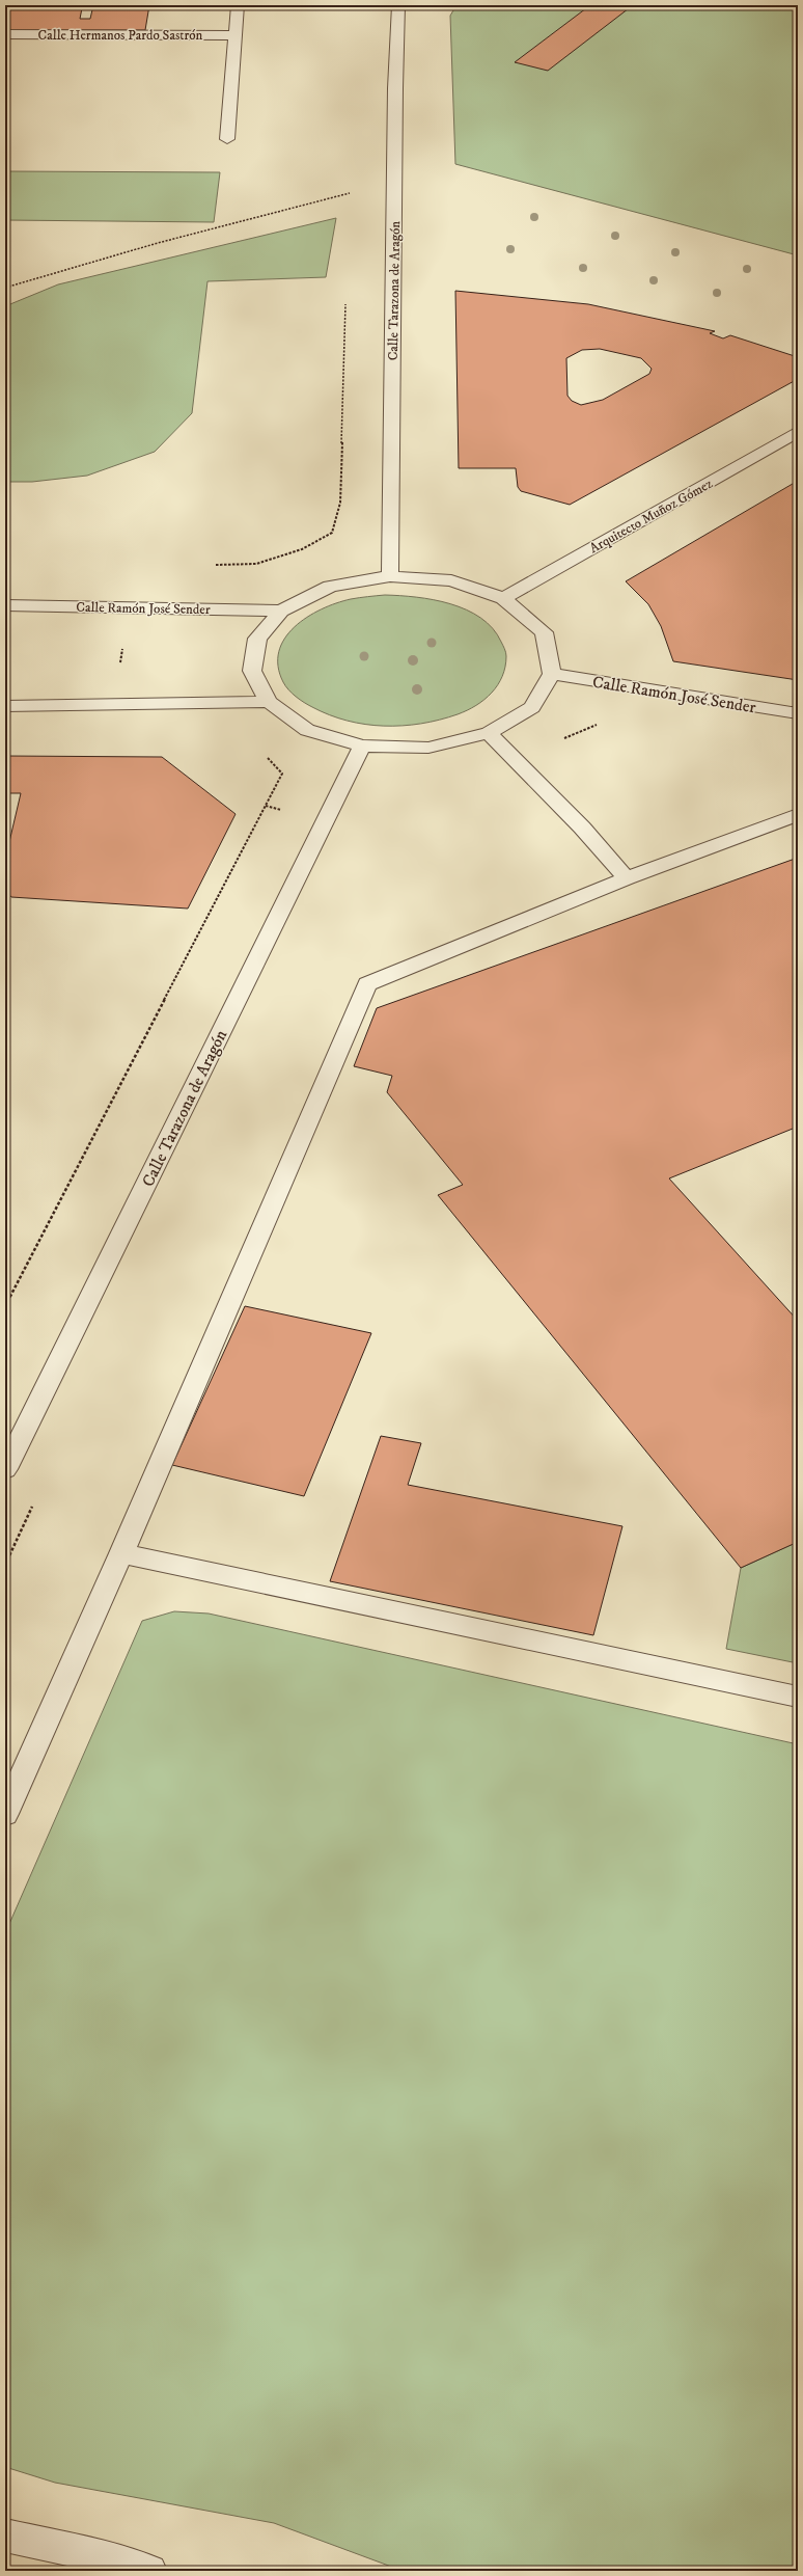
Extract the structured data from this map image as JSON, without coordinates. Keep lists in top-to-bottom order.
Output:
{
  "streets": {
    "street": [
      "Calle Hermanos Pardo Sastrón",
      "Calle Tarazona de Aragón",
      "Arquitecto Muñoz Gómez",
      "Calle Ramón José Sender"
    ]
  }
}
